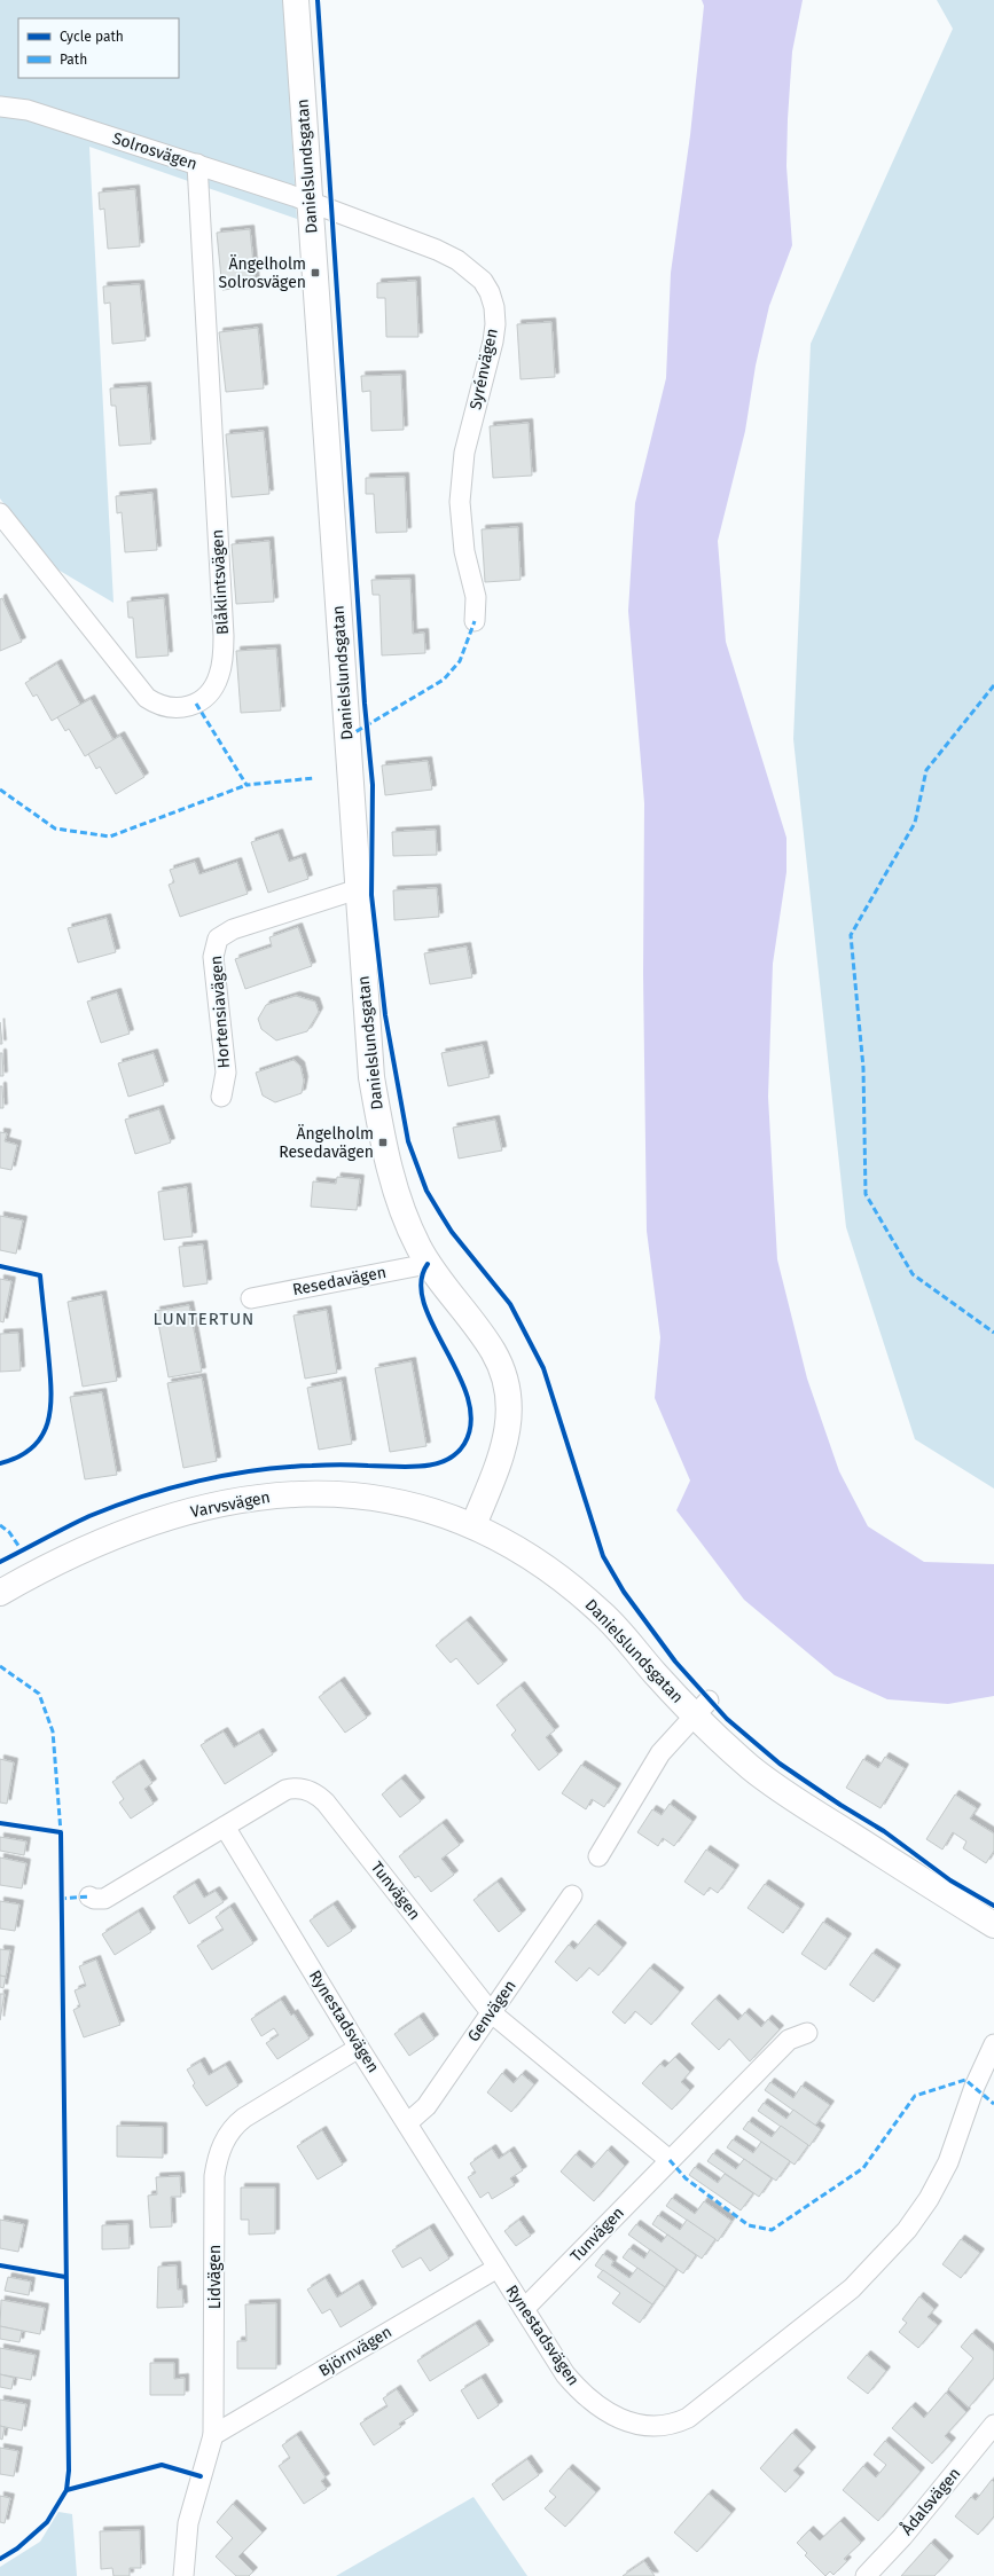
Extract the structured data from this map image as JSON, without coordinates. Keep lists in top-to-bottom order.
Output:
{
  "streets": {
    "street": [
      "Solrosvägen",
      "Danielslundsgatan",
      "Syrénvägen",
      "Blåklintsvägen",
      "Hortensiavägen",
      "Resedavägen",
      "Varvsvägen",
      "Tunvägen",
      "Genvägen",
      "Rynestadsvägen",
      "Lidvägen",
      "Björnvägen",
      "Ådalsvägen"
    ]
  },
  "crossings": [
    ["Solrosvägen", "Danielslundsgatan"],
    ["Solrosvägen", "Syrénvägen"],
    ["Solrosvägen", "Blåklintsvägen"],
    ["Danielslundsgatan", "Syrénvägen"],
    ["Danielslundsgatan", "Hortensiavägen"],
    ["Danielslundsgatan", "Resedavägen"],
    ["Danielslundsgatan", "Varvsvägen"],
    ["Tunvägen", "Genvägen"],
    ["Tunvägen", "Rynestadsvägen"],
    ["Genvägen", "Rynestadsvägen"],
    ["Rynestadsvägen", "Lidvägen"],
    ["Rynestadsvägen", "Björnvägen"],
    ["Lidvägen", "Björnvägen"]
  ],
  "districts": ["LUNTERTUN"],
  "places": {
    "transit": ["Ängelholm Solrosvägen", "Ängelholm Resedavägen"]
  },
  "legend": ["Cycle path", "Path"]
}
